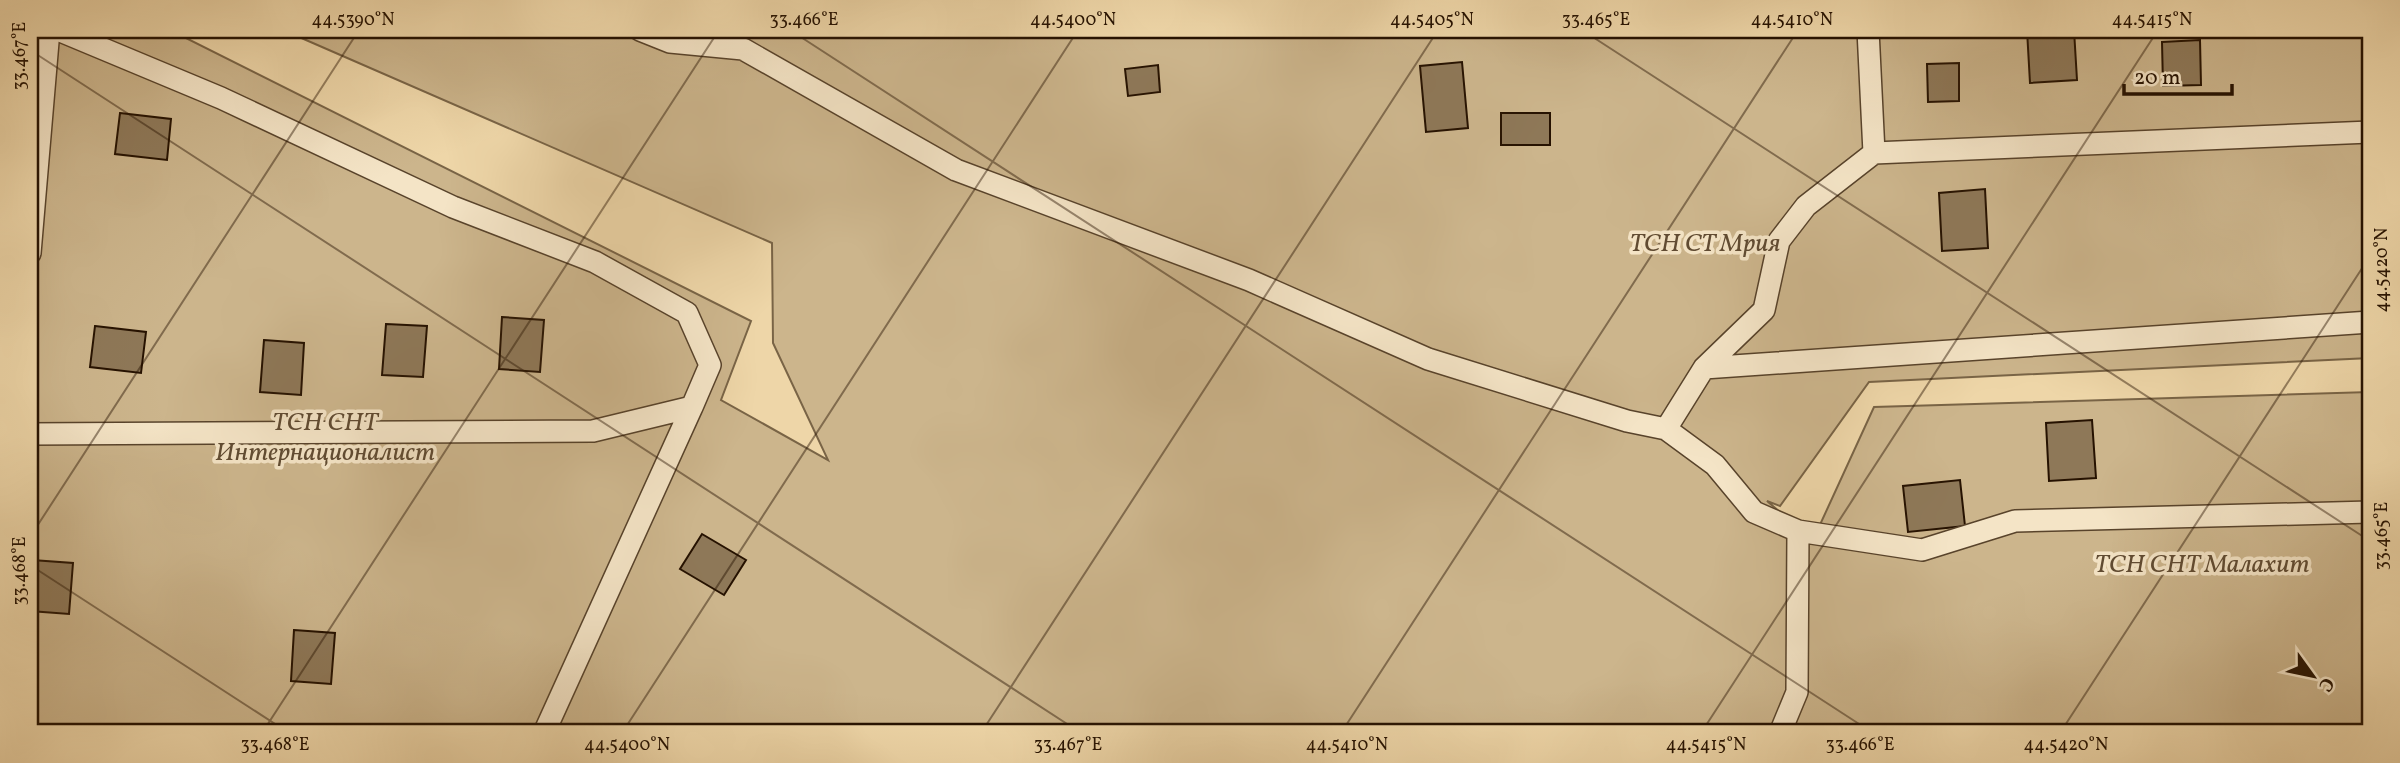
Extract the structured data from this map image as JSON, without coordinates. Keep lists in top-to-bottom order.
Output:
{
  "parks": ["ТСН СТ Мрия", "ТСН СНТ Интернационалист", "ТСН СНТ Малахит"],
  "scale_bar": "20 m",
  "north": "bottom right",
  "coordinates": [
    "44.5390°N",
    "33.466°E",
    "44.5400°N",
    "44.5405°N",
    "33.465°E",
    "44.5410°N",
    "44.5415°N",
    "33.467°E",
    "44.5420°N",
    "33.468°E"
  ]
}
